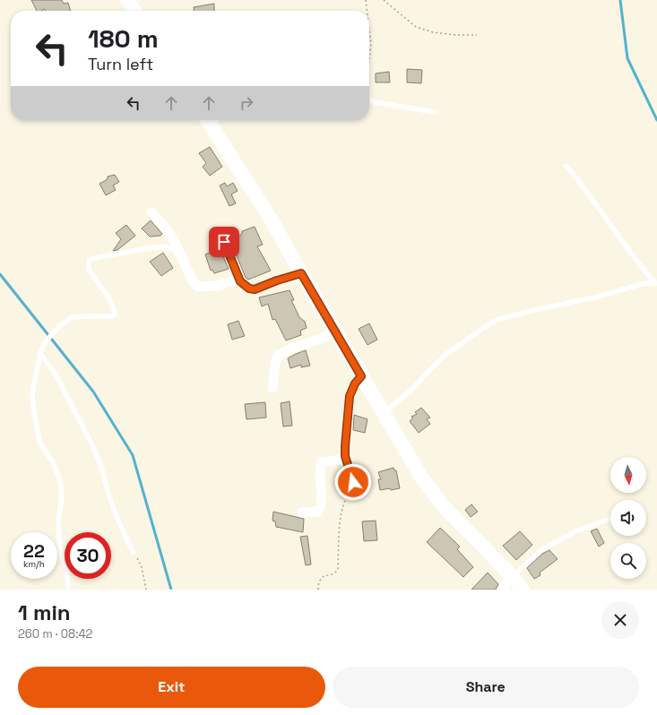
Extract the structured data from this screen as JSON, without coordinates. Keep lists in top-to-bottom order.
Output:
{
  "north": "bottom",
  "page": {
    "turn": ["180 m", "Turn left"],
    "speed": "22 km/h",
    "limit": "30",
    "heading": ["1 min", "260 m · 08:42"],
    "buttons": ["Exit", "Share"]
  }
}
